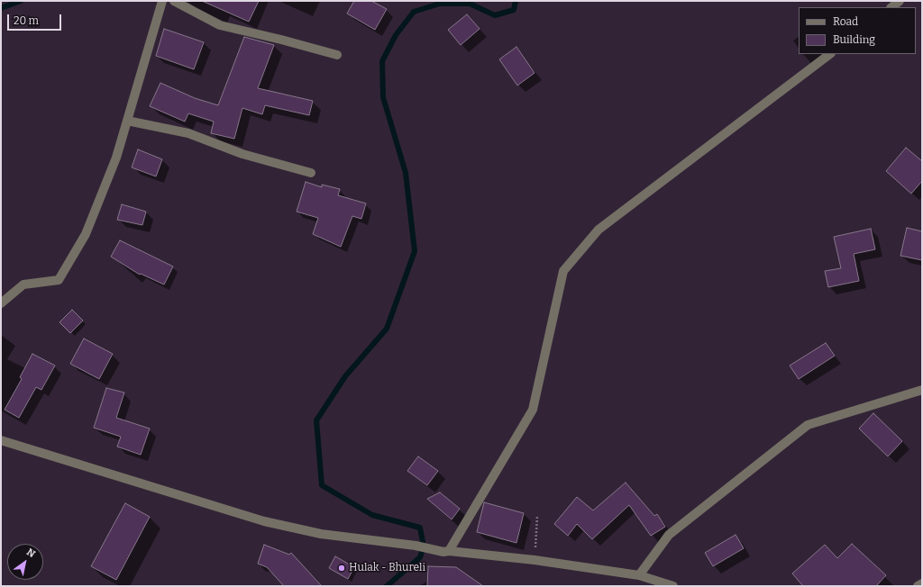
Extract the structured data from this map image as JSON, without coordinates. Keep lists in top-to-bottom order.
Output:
{
  "places": ["Hulak - Bhureli"],
  "legend": ["Road", "Building"],
  "scale_bar": "20 m",
  "north": "top right"
}
